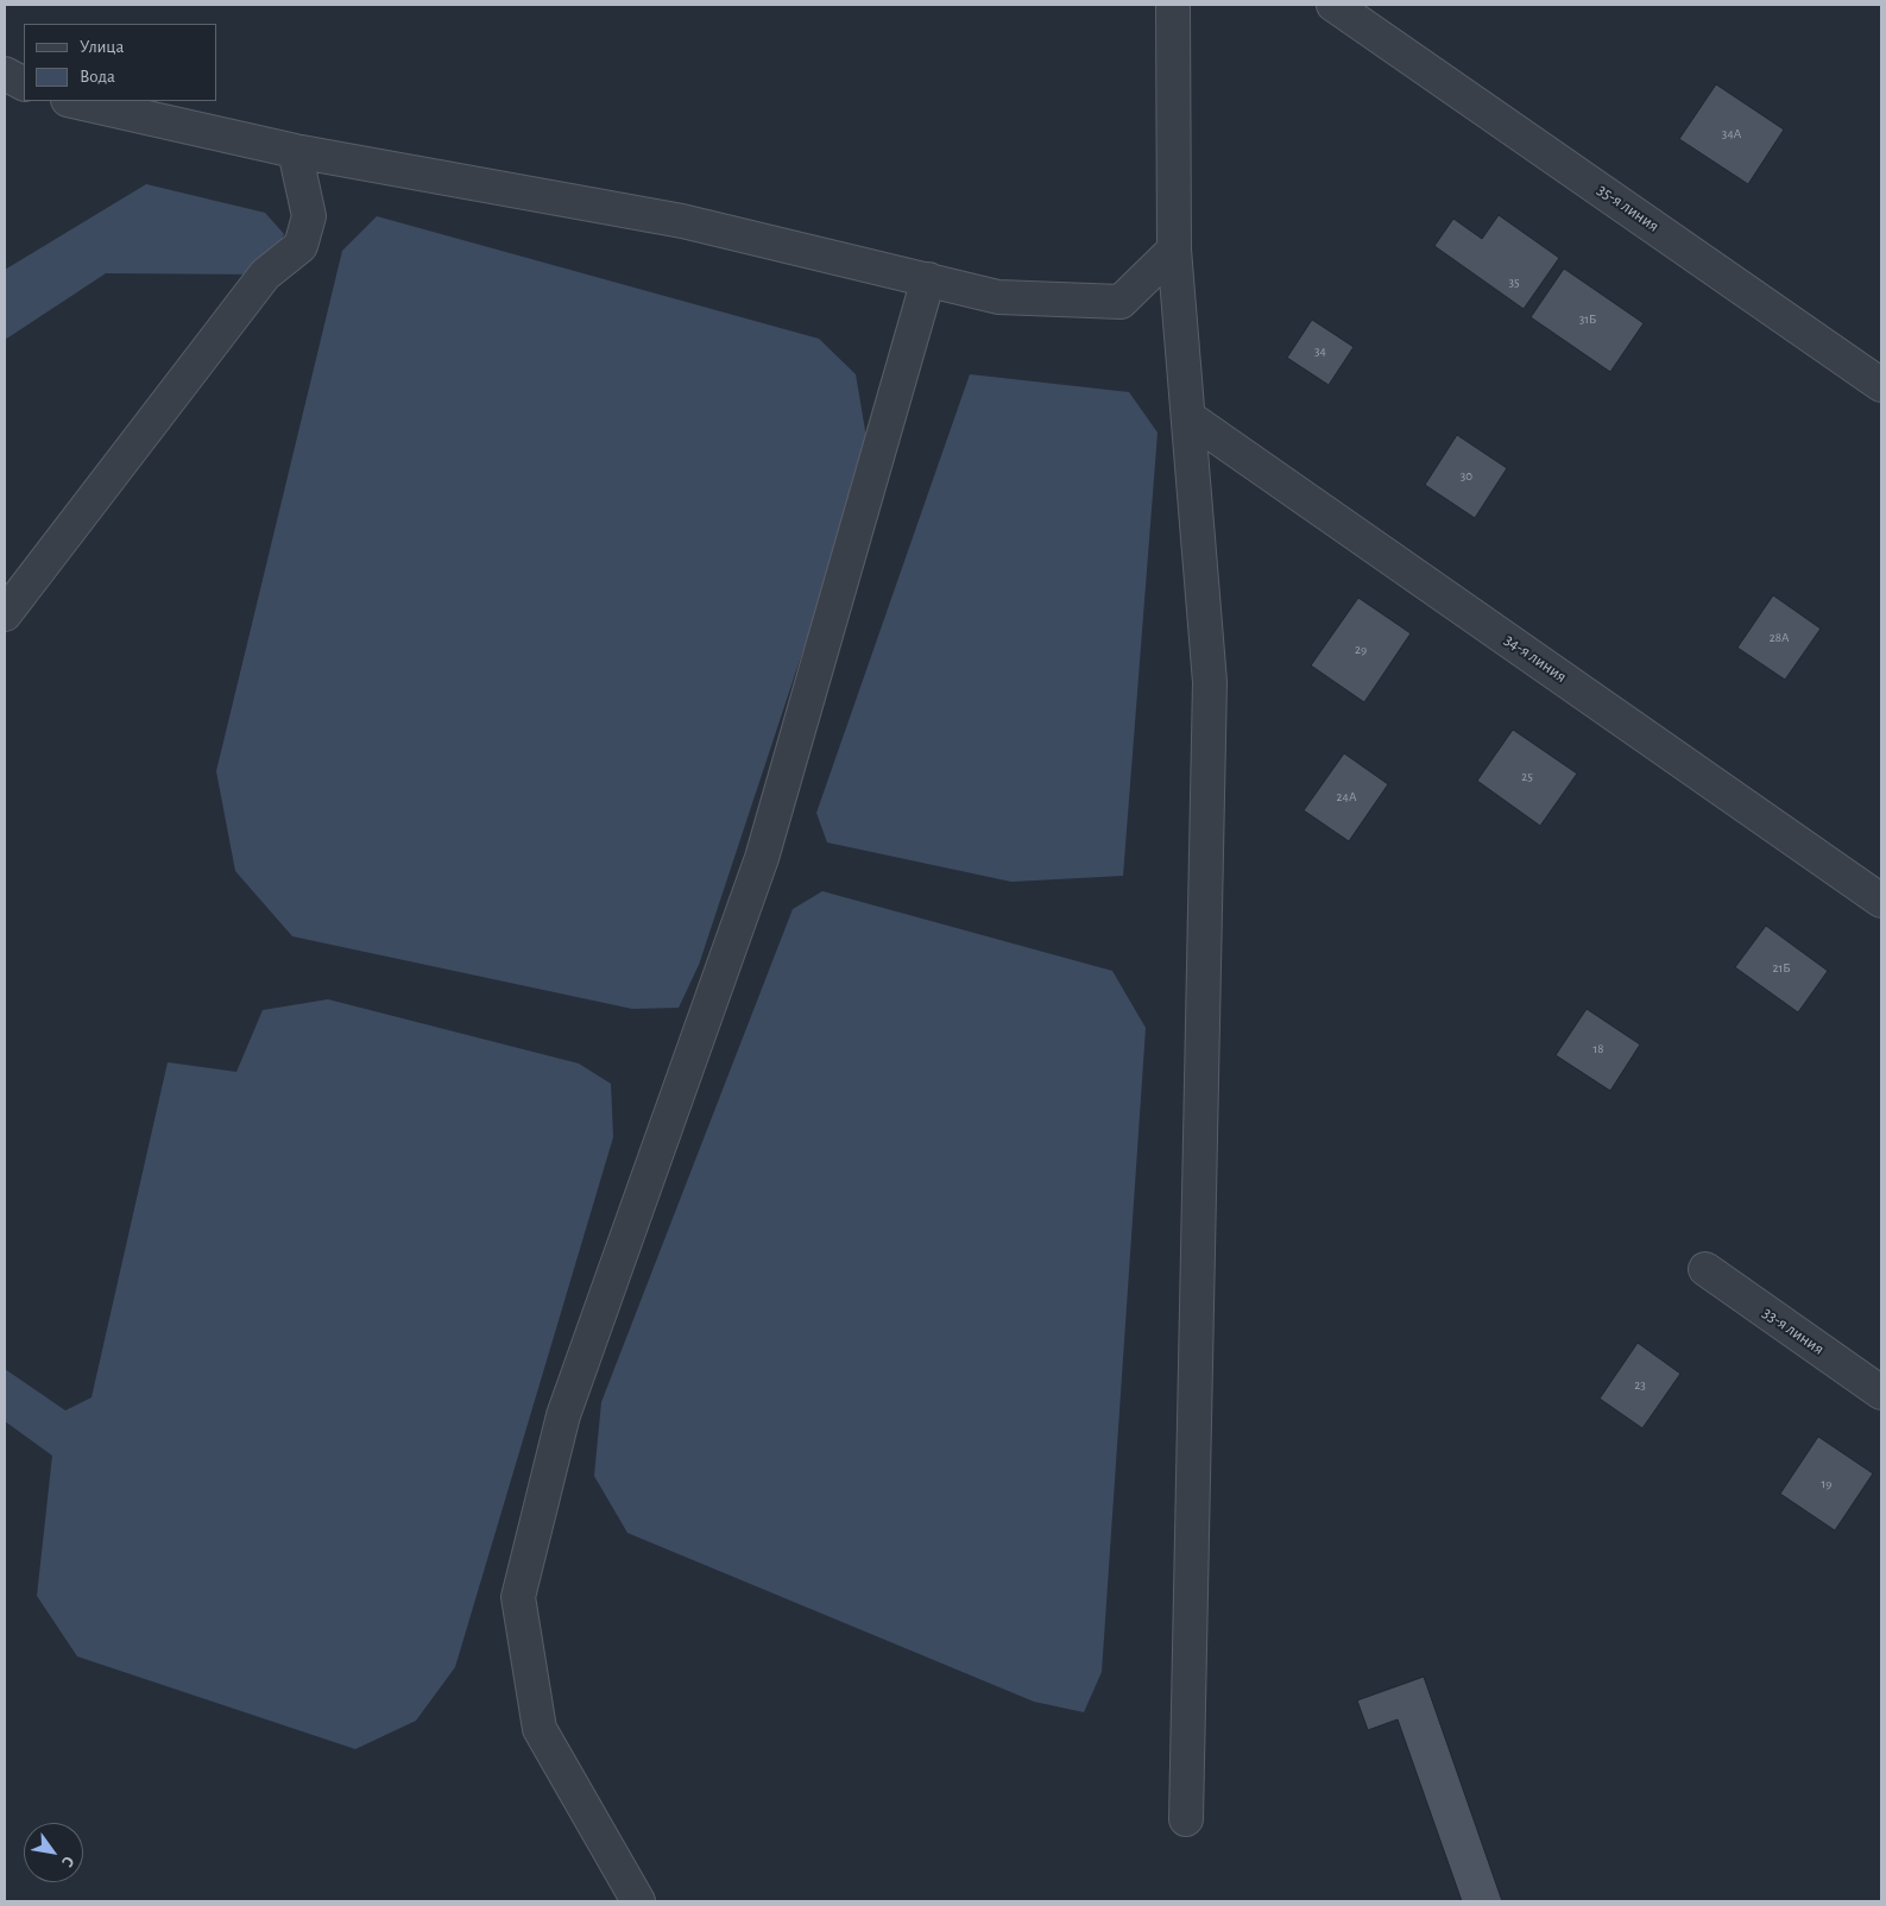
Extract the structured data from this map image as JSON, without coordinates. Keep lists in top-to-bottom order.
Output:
{
  "streets": {
    "street": ["35-я линия", "34-я линия", "33-я линия"]
  },
  "house_numbers": [
    "34А",
    "35",
    "31Б",
    "34",
    "30",
    "28А",
    "29",
    "25",
    "24А",
    "21Б",
    "18",
    "23",
    "19"
  ],
  "legend": ["Улица", "Вода"],
  "north": "bottom right"
}
